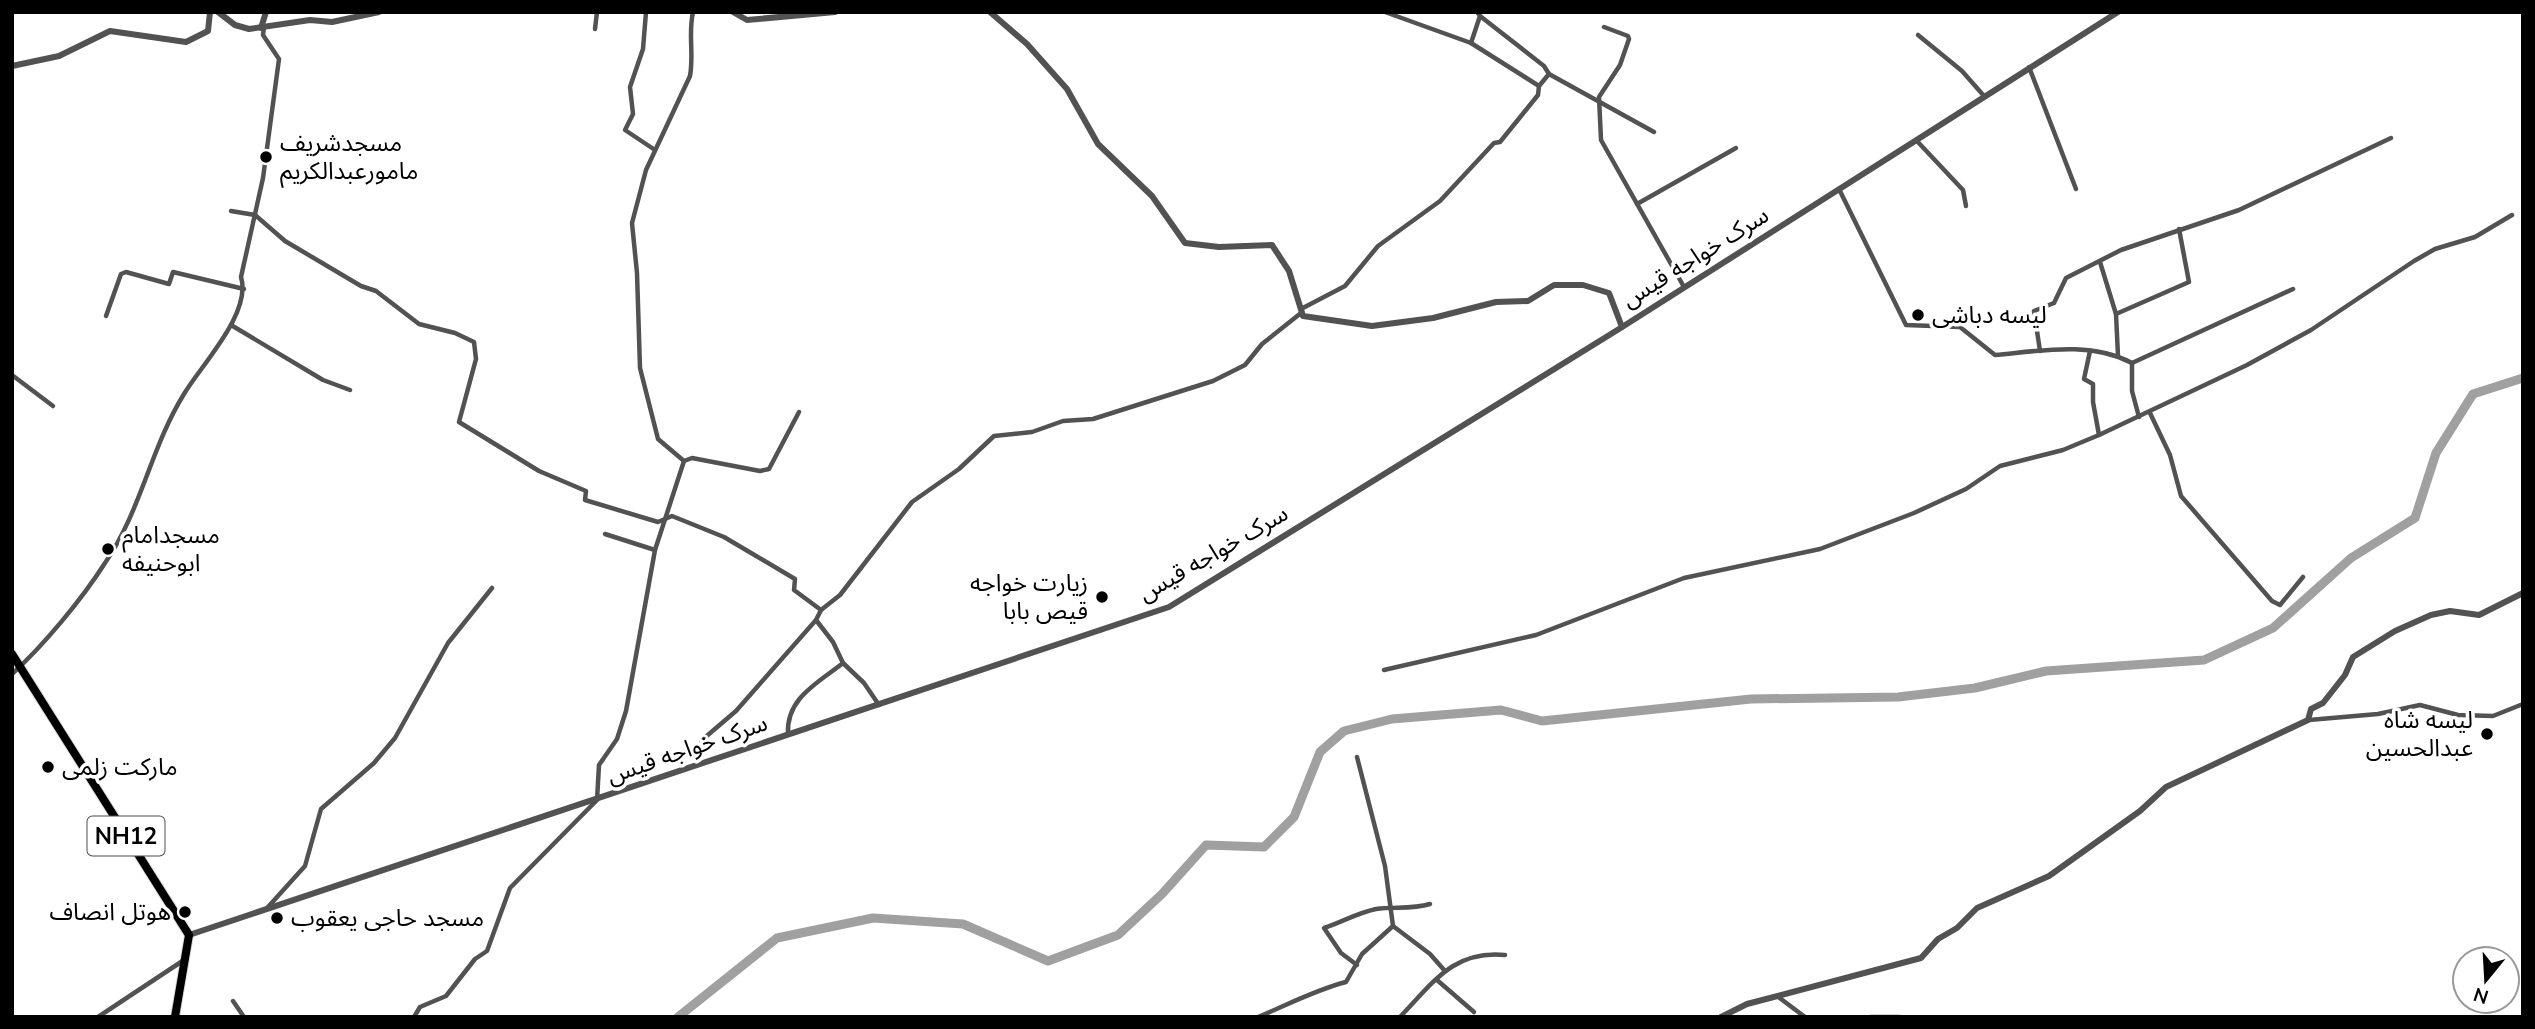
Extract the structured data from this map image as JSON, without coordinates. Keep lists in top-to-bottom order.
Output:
{
  "streets": {
    "highway": ["NH12"],
    "street": ["سرک خواجه قیس"]
  },
  "crossings": [
    ["سرک خواجه قیس", "NH12"]
  ],
  "places": [
    "مسجدشریف مامورعبدالکریم",
    "لیسه دباشی",
    "مسجدامام ابوحنیفه",
    "زیارت خواجه قیص بابا",
    "لیسه شاه عبدالحسین",
    "مارکت زلمی",
    "هوتل انصاف",
    "مسجد حاجی یعقوب"
  ],
  "north": "bottom"
}
